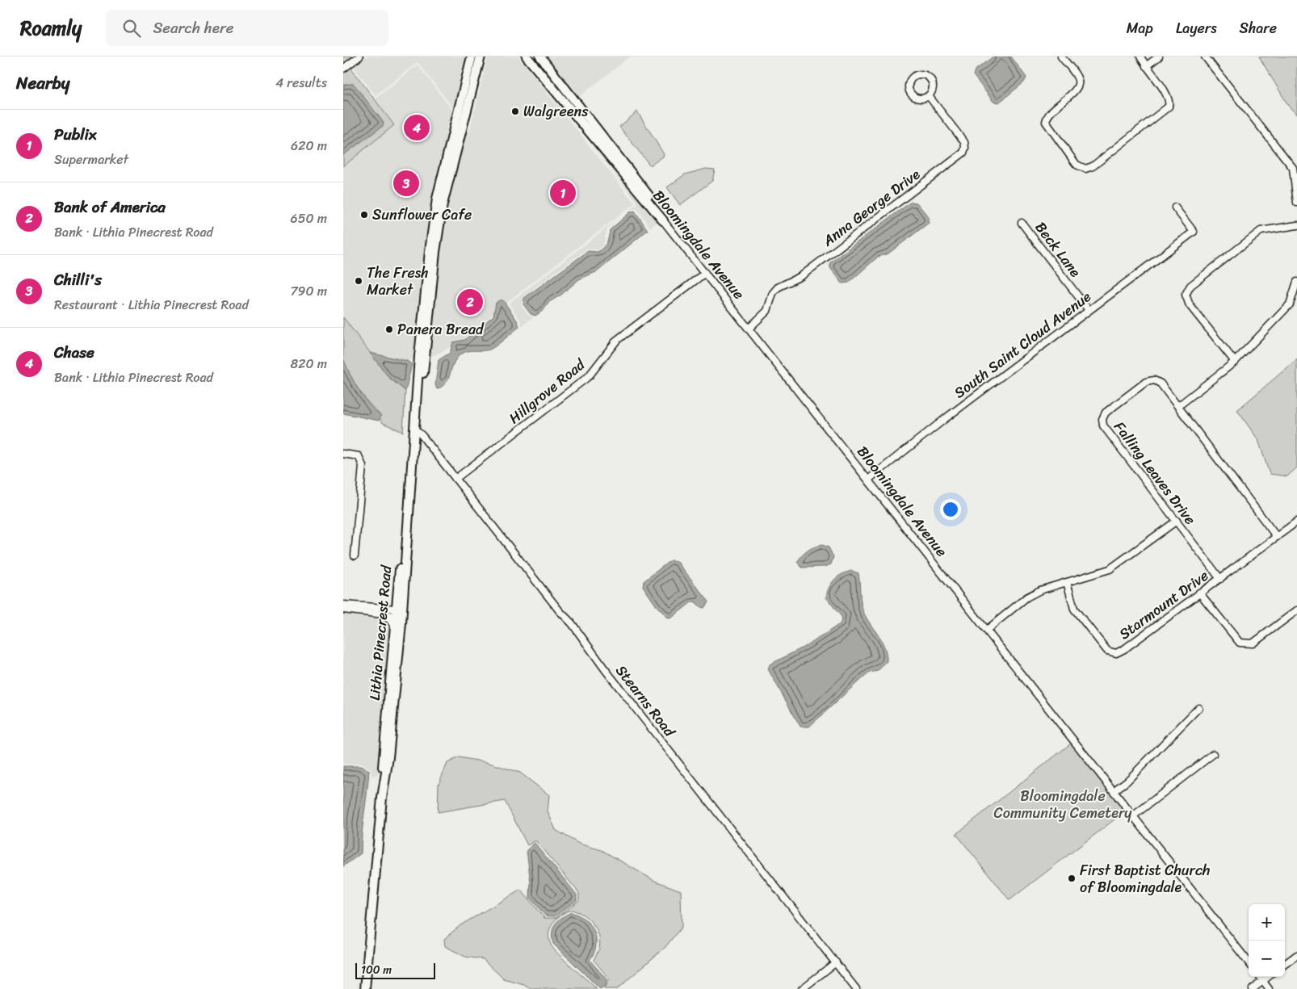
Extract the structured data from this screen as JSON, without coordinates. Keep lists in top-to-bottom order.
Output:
{
  "streets": {
    "main road": ["Bloomingdale Avenue", "Lithia Pinecrest Road"],
    "street": [
      "Anna George Drive",
      "Beck Lane",
      "South Saint Cloud Avenue",
      "Hillgrove Road",
      "Falling Leaves Drive",
      "Starmount Drive",
      "Stearns Road"
    ]
  },
  "crossings": [
    ["Anna George Drive", "Bloomingdale Avenue"],
    ["Bloomingdale Avenue", "South Saint Cloud Avenue"],
    ["Bloomingdale Avenue", "Hillgrove Road"],
    ["Beck Lane", "South Saint Cloud Avenue"],
    ["Hillgrove Road", "Stearns Road"],
    ["Falling Leaves Drive", "Starmount Drive"],
    ["Lithia Pinecrest Road", "Stearns Road"]
  ],
  "parks": ["Bloomingdale Community Cemetery"],
  "places": [
    "Walgreens",
    "Sunflower Cafe",
    "The Fresh Market",
    "Panera Bread",
    "First Baptist Church of Bloomingdale"
  ],
  "scale_bar": "100 m",
  "page": {
    "header": "Roamly",
    "search": "Search here",
    "nav": ["Map", "Layers", "Share"],
    "heading": ["Nearby", "4 results"],
    "list": [
      {
        "mark": "1",
        "name": "Publix",
        "note": "Supermarket",
        "value": "620 m"
      },
      {
        "mark": "2",
        "name": "Bank of America",
        "note": "Bank · Lithia Pinecrest Road",
        "value": "650 m"
      },
      {
        "mark": "3",
        "name": "Chilli's",
        "note": "Restaurant · Lithia Pinecrest Road",
        "value": "790 m"
      },
      {
        "mark": "4",
        "name": "Chase",
        "note": "Bank · Lithia Pinecrest Road",
        "value": "820 m"
      }
    ],
    "pins": [
      "4",
      "3",
      "1",
      "2"
    ],
    "map_buttons": ["+", "−"],
    "scale": "100 m"
  }
}
